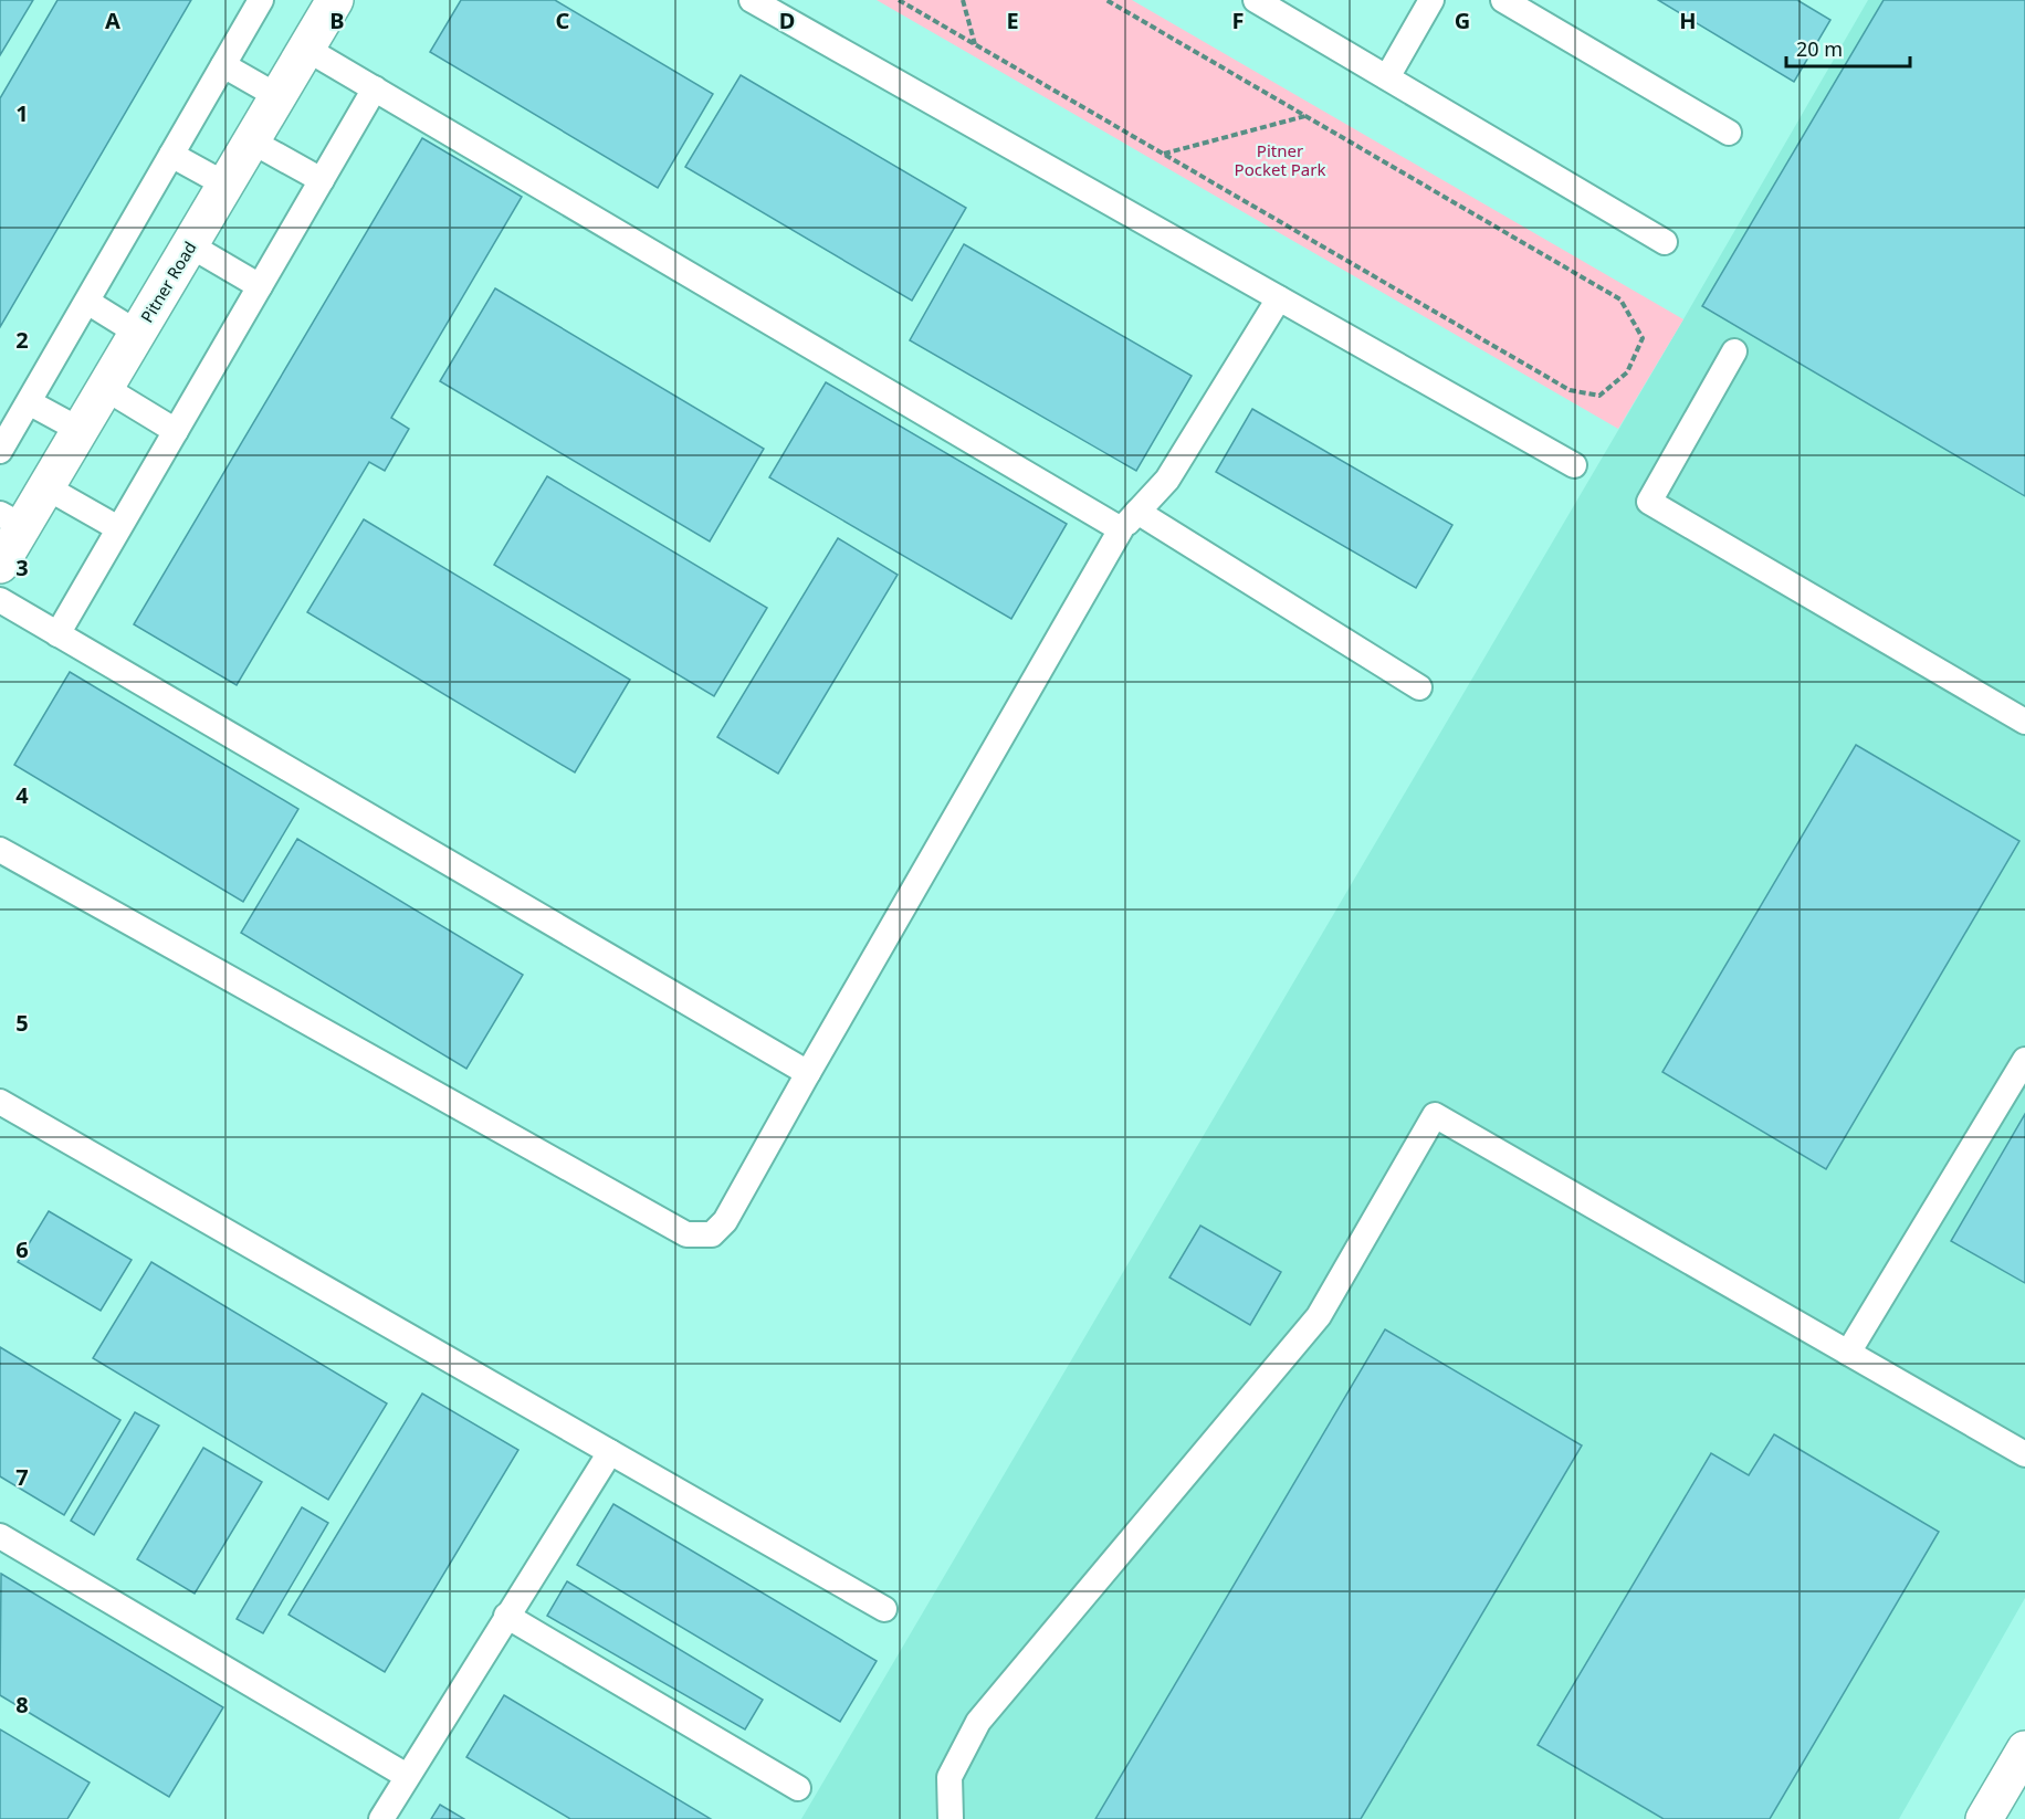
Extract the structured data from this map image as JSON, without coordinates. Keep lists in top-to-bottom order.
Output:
{
  "streets": {
    "street": ["Pitner Road"]
  },
  "parks": ["Pitner Pocket Park"],
  "scale_bar": "20 m",
  "grid": {
    "columns": [
      "A",
      "B",
      "C",
      "D",
      "E",
      "F",
      "G",
      "H"
    ],
    "rows": [
      "1",
      "2",
      "3",
      "4",
      "5",
      "6",
      "7",
      "8"
    ]
  }
}
